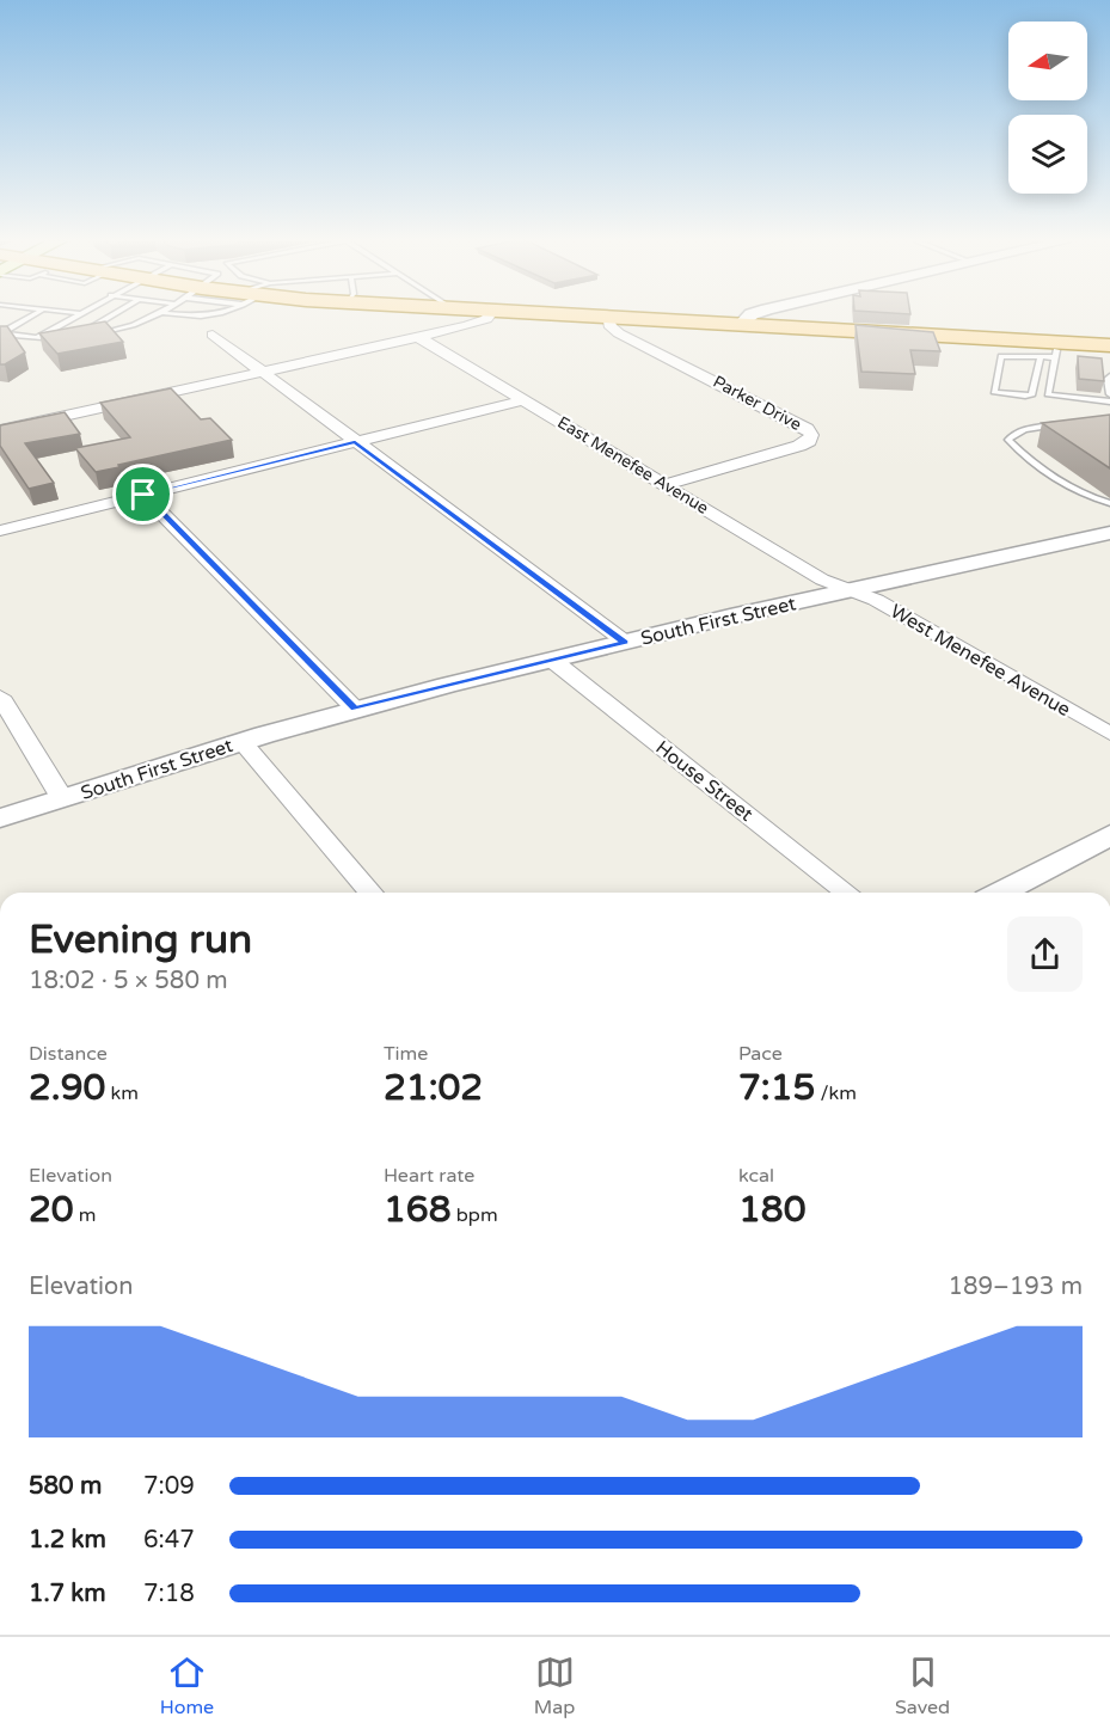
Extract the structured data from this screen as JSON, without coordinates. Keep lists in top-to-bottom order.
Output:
{
  "streets": {
    "street": [
      "Parker Drive",
      "East Menefee Avenue",
      "South First Street",
      "West Menefee Avenue",
      "House Street"
    ]
  },
  "crossings": [
    ["Parker Drive", "East Menefee Avenue"],
    ["East Menefee Avenue", "South First Street"],
    ["East Menefee Avenue", "West Menefee Avenue"],
    ["South First Street", "West Menefee Avenue"],
    ["South First Street", "House Street"]
  ],
  "north": "left",
  "page": {
    "heading": ["Evening run", "18:02 · 5 × 580 m"],
    "stats": [
      ["Distance", "2.90 km"],
      ["Time", "21:02"],
      ["Pace", "7:15 /km"],
      ["Elevation", "20 m"],
      ["Heart rate", "168 bpm"],
      ["kcal", "180"]
    ],
    "chart": ["Elevation", "189–193 m"],
    "list": [
      {
        "name": "580 m",
        "note": "7:09"
      },
      {
        "name": "1.2 km",
        "note": "6:47"
      },
      {
        "name": "1.7 km",
        "note": "7:18"
      }
    ],
    "tabs": ["Home", "Map", "Saved"]
  }
}
